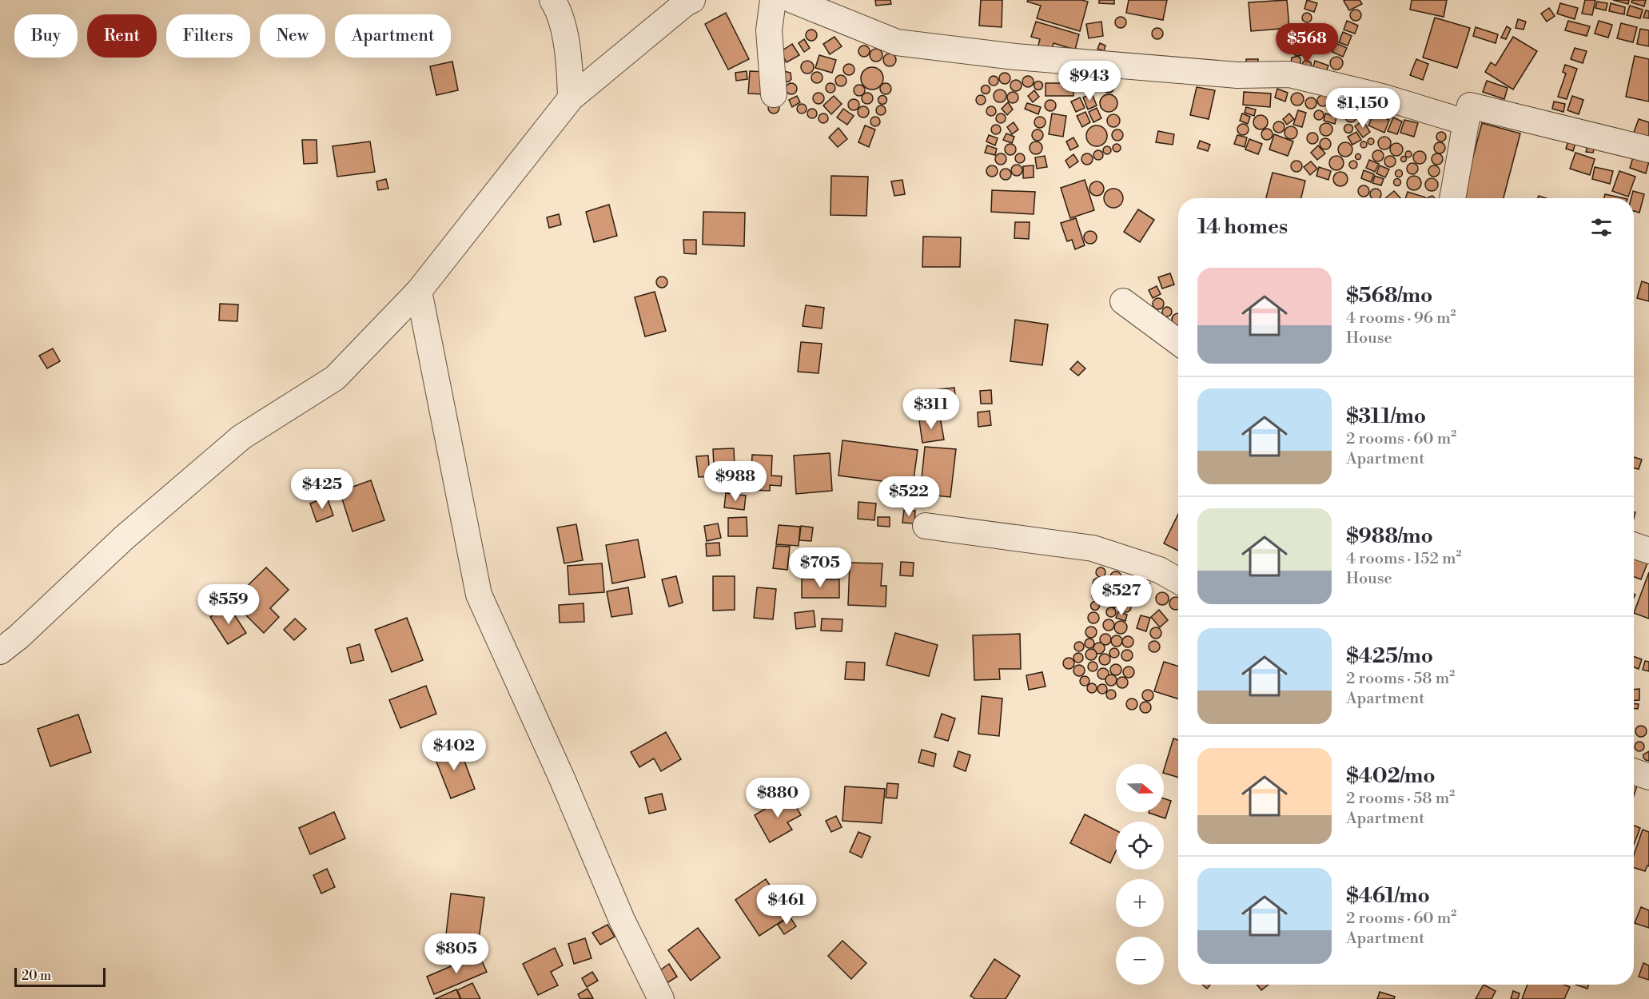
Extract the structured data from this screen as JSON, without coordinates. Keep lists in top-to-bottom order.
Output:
{
  "scale_bar": "20 m",
  "north": "right",
  "page": {
    "chip": [
      "Buy",
      "Rent",
      "Filters",
      "New",
      "Apartment"
    ],
    "price": [
      "$568",
      "$943",
      "$1,150",
      "$311",
      "$988",
      "$425",
      "$522",
      "$705",
      "$527",
      "$559",
      "$402",
      "$880",
      "$461",
      "$805"
    ],
    "heading": "14 homes",
    "list": [
      {
        "name": "$568/mo",
        "note": "4 rooms · 96 m² · House"
      },
      {
        "name": "$311/mo",
        "note": "2 rooms · 60 m² · Apartment"
      },
      {
        "name": "$988/mo",
        "note": "4 rooms · 152 m² · House"
      },
      {
        "name": "$425/mo",
        "note": "2 rooms · 58 m² · Apartment"
      },
      {
        "name": "$402/mo",
        "note": "2 rooms · 58 m² · Apartment"
      },
      {
        "name": "$461/mo",
        "note": "2 rooms · 60 m² · Apartment"
      }
    ],
    "map_buttons": ["+", "−"],
    "scale": "20 m"
  }
}
